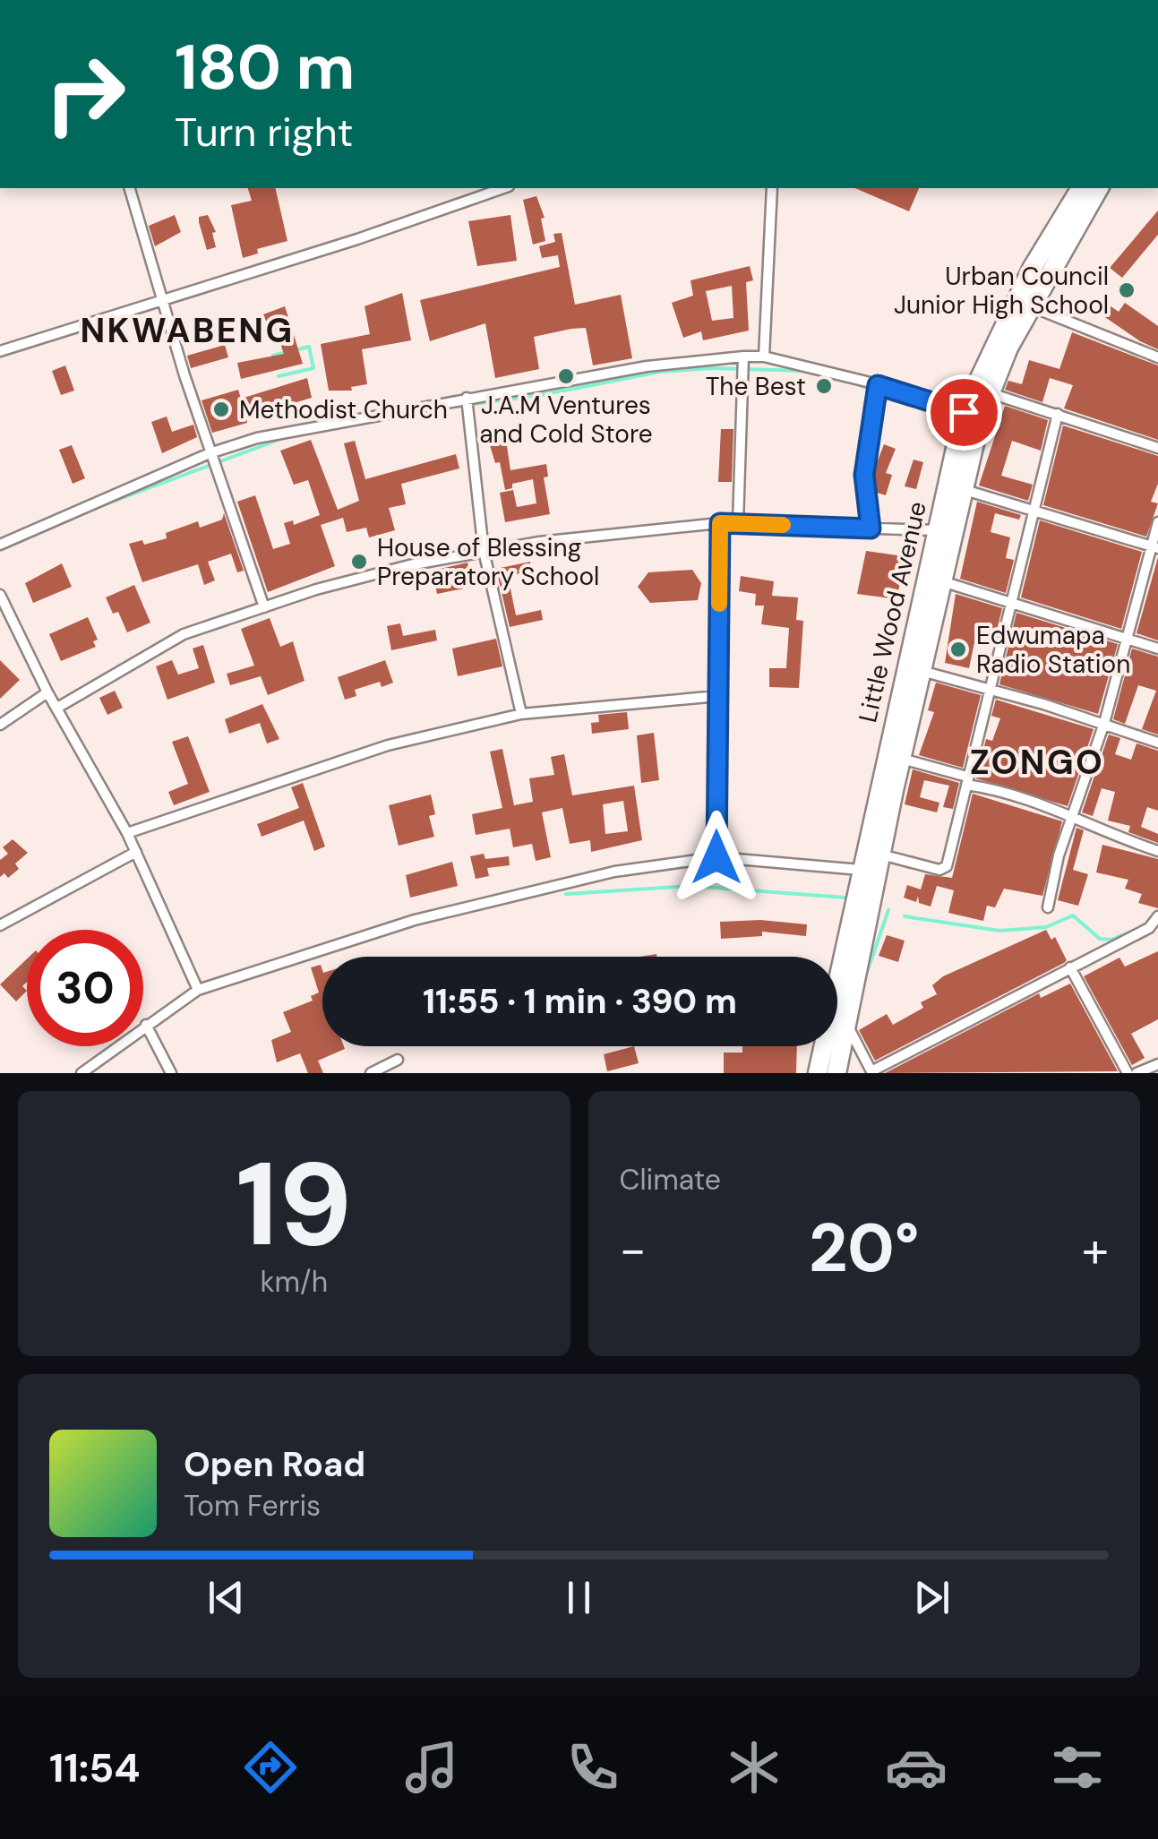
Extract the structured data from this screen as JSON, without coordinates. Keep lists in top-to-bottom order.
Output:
{
  "streets": {
    "highway": ["Little Wood Avenue"]
  },
  "districts": ["NKWABENG", "ZONGO"],
  "places": [
    "Urban Council Junior High School",
    "J.A.M Ventures and Cold Store",
    "The Best",
    "Methodist Church",
    "House of Blessing Preparatory School",
    "Edwumapa Radio Station"
  ],
  "page": {
    "turn": ["180 m", "Turn right"],
    "limit": "30",
    "trip": "11:55 · 1 min · 390 m",
    "tile": [
      ["19", "km/h"],
      "Climate"
    ],
    "heat": ["−", "20°", "+"],
    "song": ["Open Road", "Tom Ferris"],
    "tabs": "11:54"
  }
}
